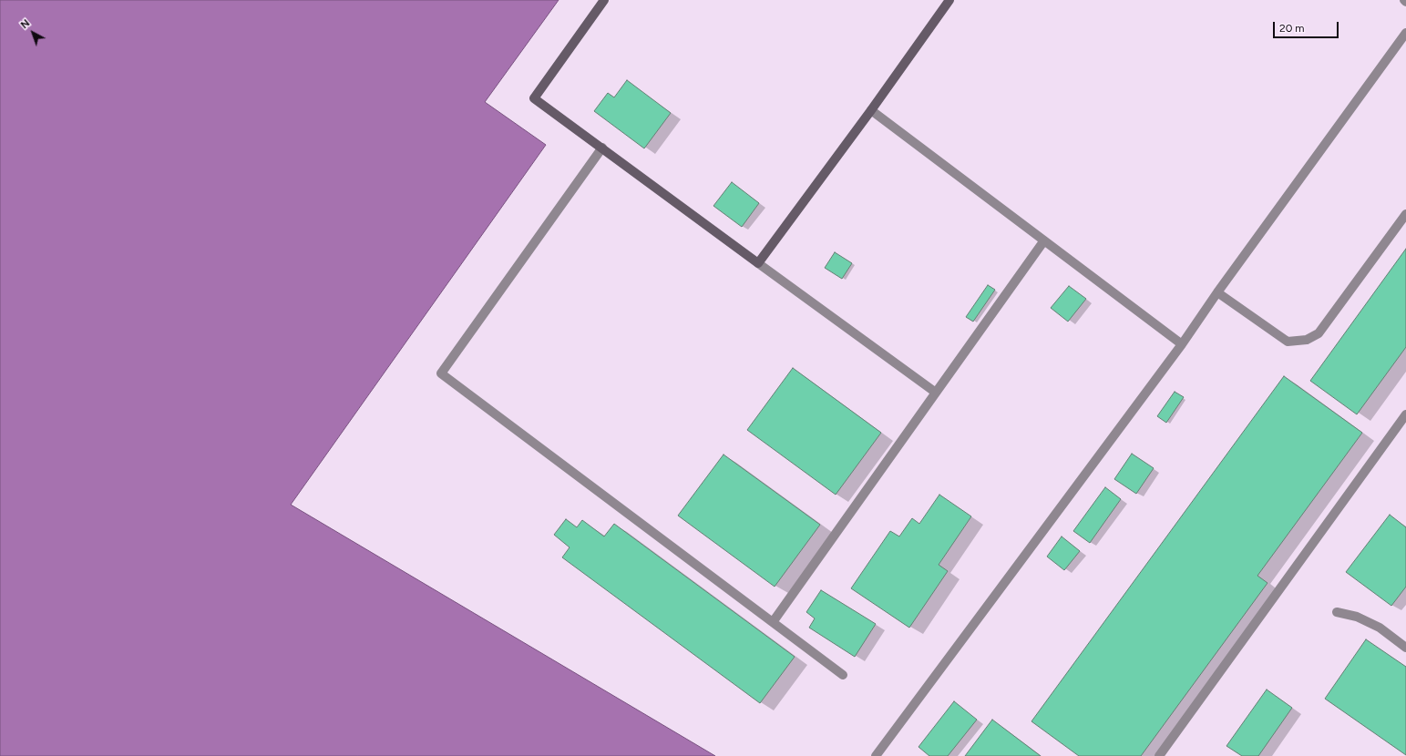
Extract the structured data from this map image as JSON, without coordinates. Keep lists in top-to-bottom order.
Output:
{
  "scale_bar": "20 m",
  "north": "top left"
}
